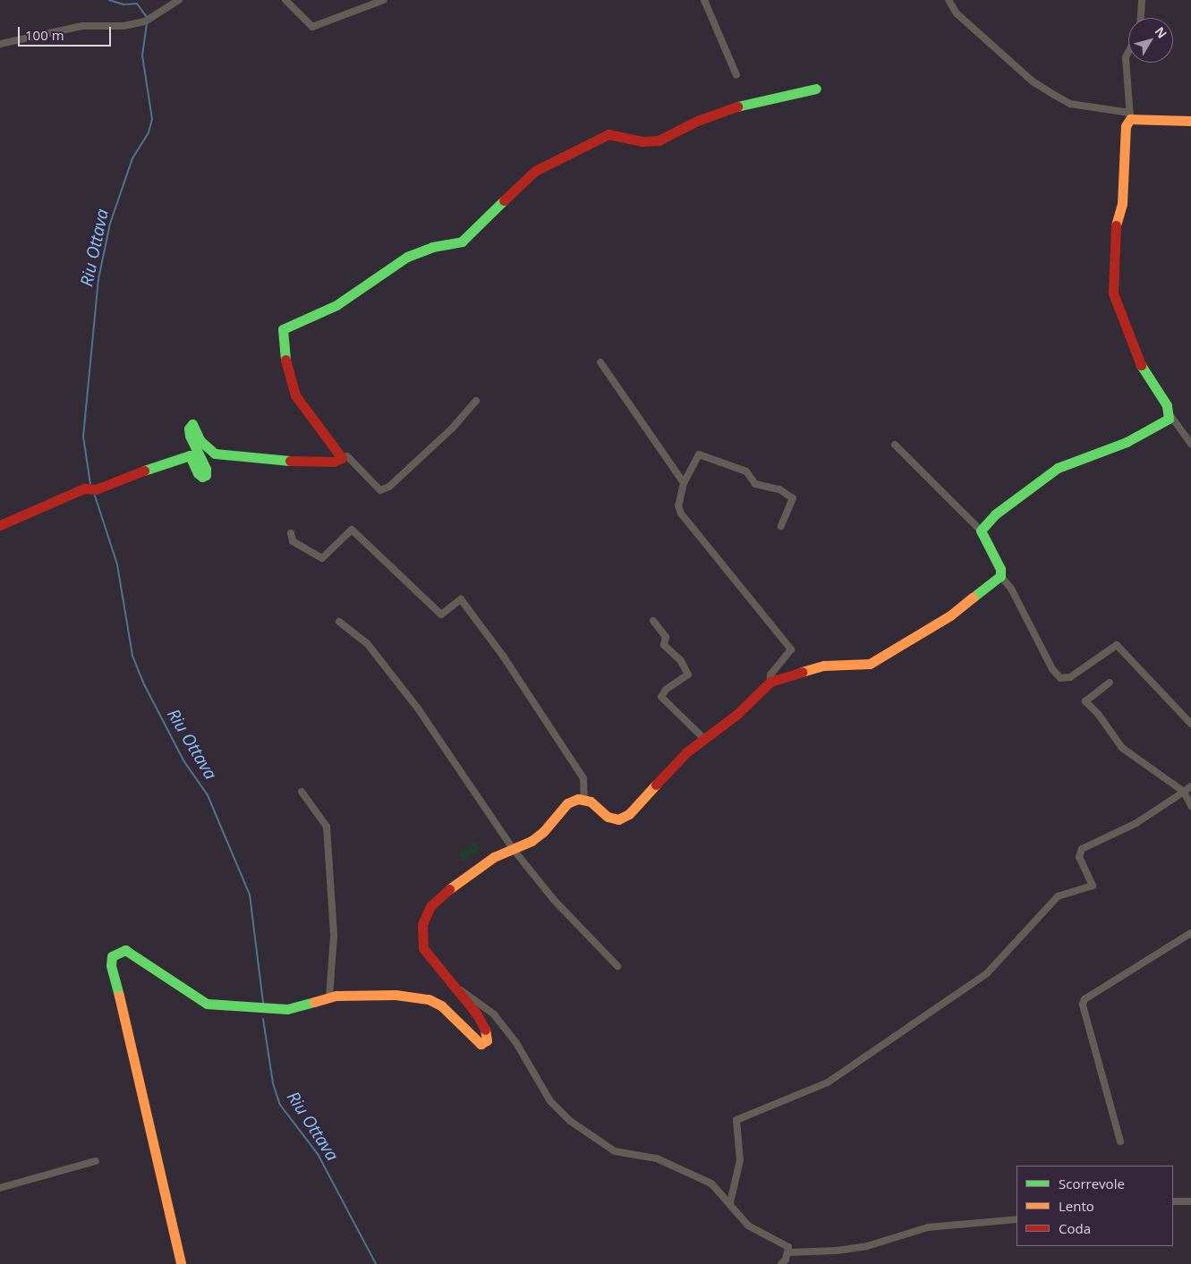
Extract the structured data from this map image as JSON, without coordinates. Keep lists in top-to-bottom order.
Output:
{
  "water": ["Riu Ottava"],
  "legend": ["Scorrevole", "Lento", "Coda"],
  "scale_bar": "100 m",
  "north": "top right"
}
